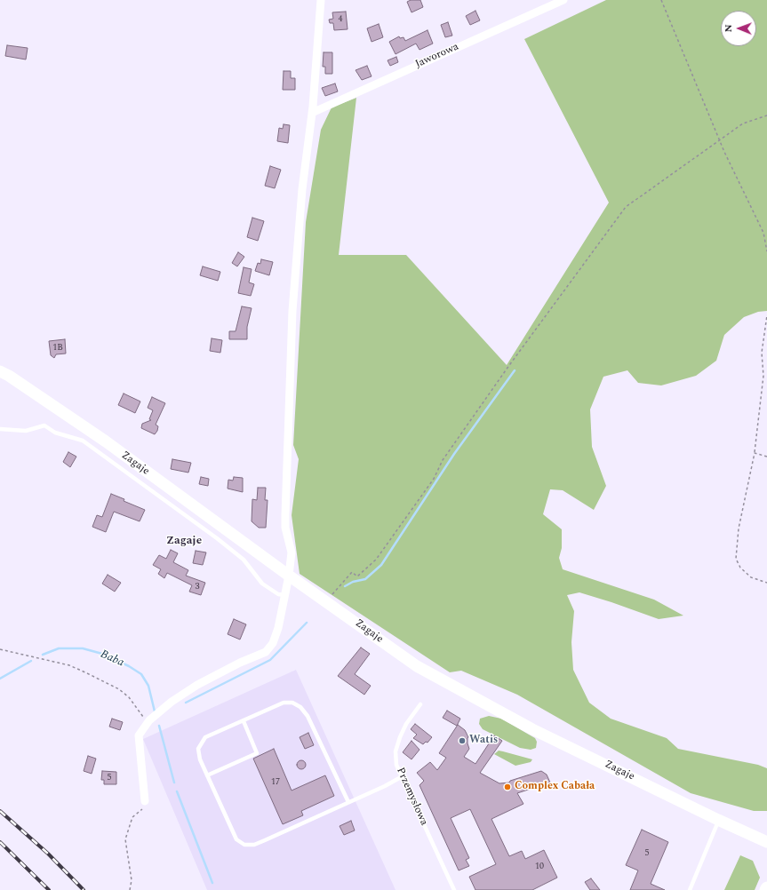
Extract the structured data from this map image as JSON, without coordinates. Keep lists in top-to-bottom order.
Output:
{
  "streets": {
    "main road": ["Zagaje"],
    "street": ["Jaworowa"],
    "lane": ["Przemysłowa"]
  },
  "districts": ["Zagaje"],
  "water": ["Baba"],
  "places": ["Watis", "Complex Cabała"],
  "house_numbers": [
    "4",
    "1B",
    "3",
    "5",
    "17",
    "5",
    "10"
  ],
  "north": "left"
}
